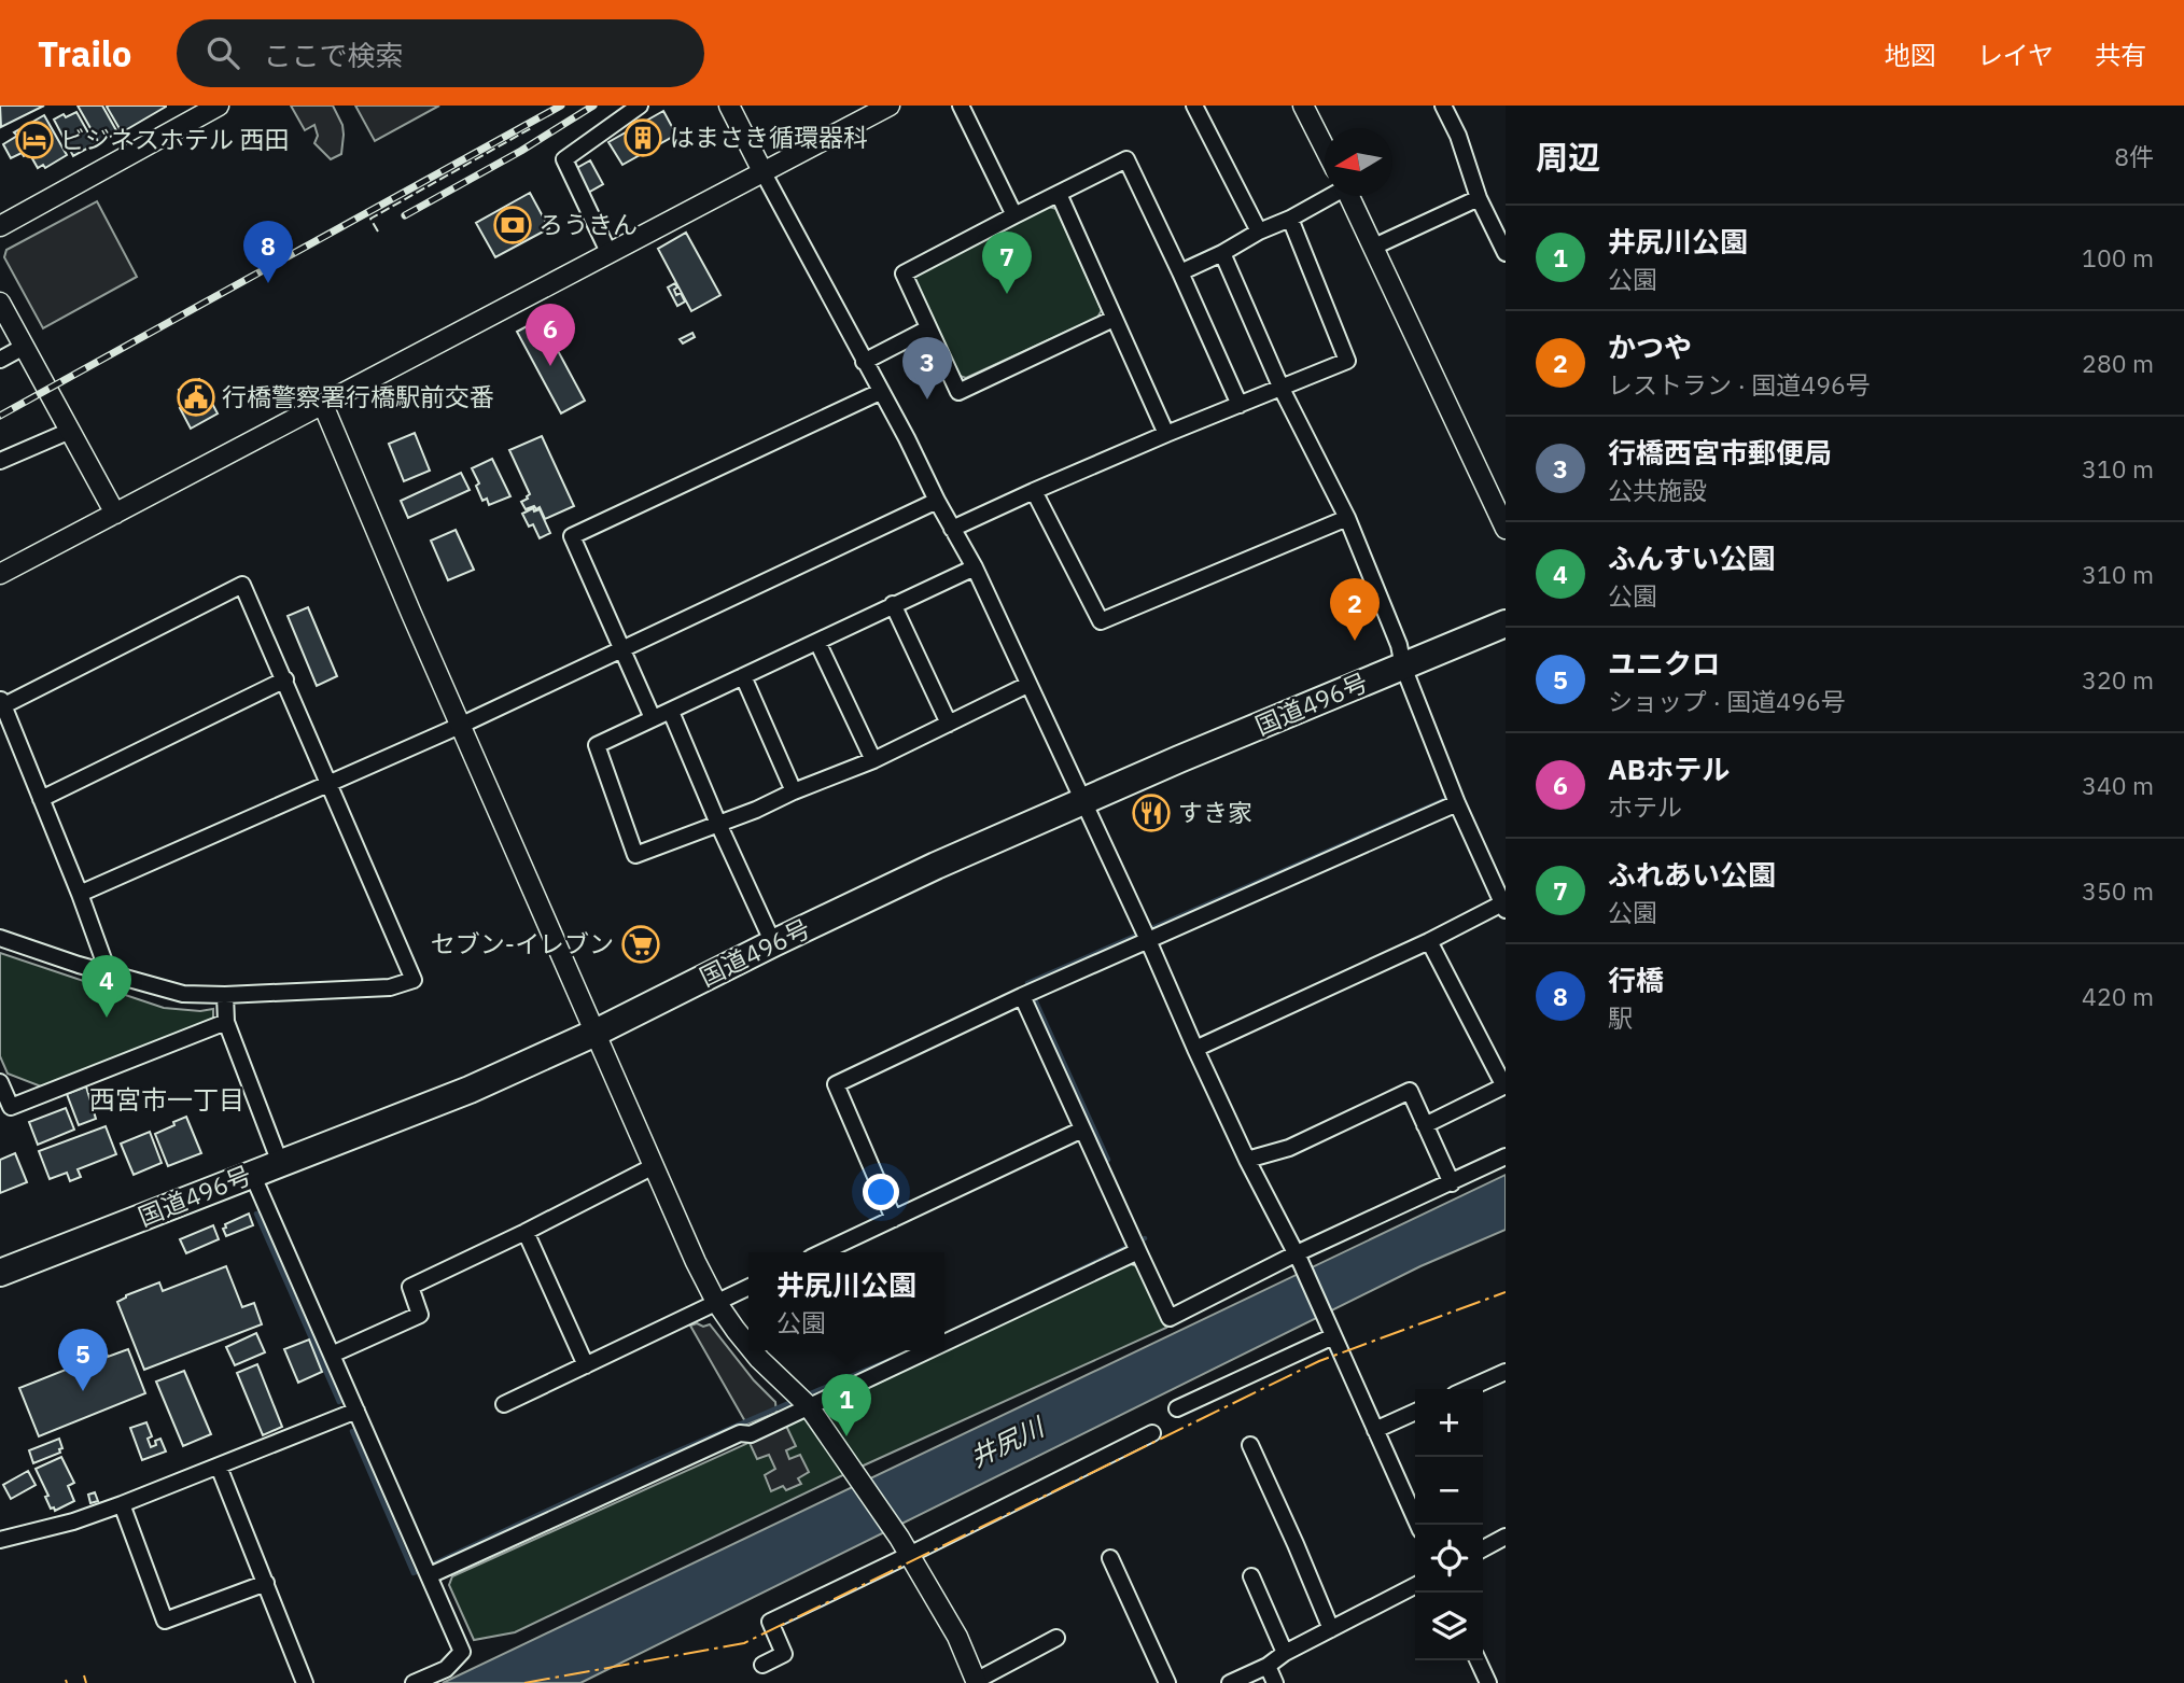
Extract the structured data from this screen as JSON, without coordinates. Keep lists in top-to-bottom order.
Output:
{
  "streets": {
    "highway": ["国道496号"]
  },
  "districts": ["西宮市一丁目"],
  "water": ["井尻川"],
  "places": {
    "building": ["はまさき循環器科"],
    "hotel": ["ビジネスホテル 西田"],
    "bank": ["ろうきん"],
    "public building": ["行橋警察署行橋駅前交番"],
    "restaurant": ["すき家"],
    "supermarket": ["セブン-イレブン"]
  },
  "north": "left",
  "page": {
    "header": "Trailo",
    "search": "ここで検索",
    "nav": ["地図", "レイヤ", "共有"],
    "heading": ["周辺", "8件"],
    "list": [
      {
        "mark": "1",
        "name": "井尻川公園",
        "note": "公園",
        "value": "100 m"
      },
      {
        "mark": "2",
        "name": "かつや",
        "note": "レストラン · 国道496号",
        "value": "280 m"
      },
      {
        "mark": "3",
        "name": "行橋西宮市郵便局",
        "note": "公共施設",
        "value": "310 m"
      },
      {
        "mark": "4",
        "name": "ふんすい公園",
        "note": "公園",
        "value": "310 m"
      },
      {
        "mark": "5",
        "name": "ユニクロ",
        "note": "ショップ · 国道496号",
        "value": "320 m"
      },
      {
        "mark": "6",
        "name": "ABホテル",
        "note": "ホテル",
        "value": "340 m"
      },
      {
        "mark": "7",
        "name": "ふれあい公園",
        "note": "公園",
        "value": "350 m"
      },
      {
        "mark": "8",
        "name": "行橋",
        "note": "駅",
        "value": "420 m"
      }
    ],
    "pins": [
      "8",
      "7",
      "6",
      "3",
      "2",
      "4",
      "5",
      "1"
    ],
    "popup": ["井尻川公園", "公園"],
    "map_buttons": ["+", "−"]
  }
}
